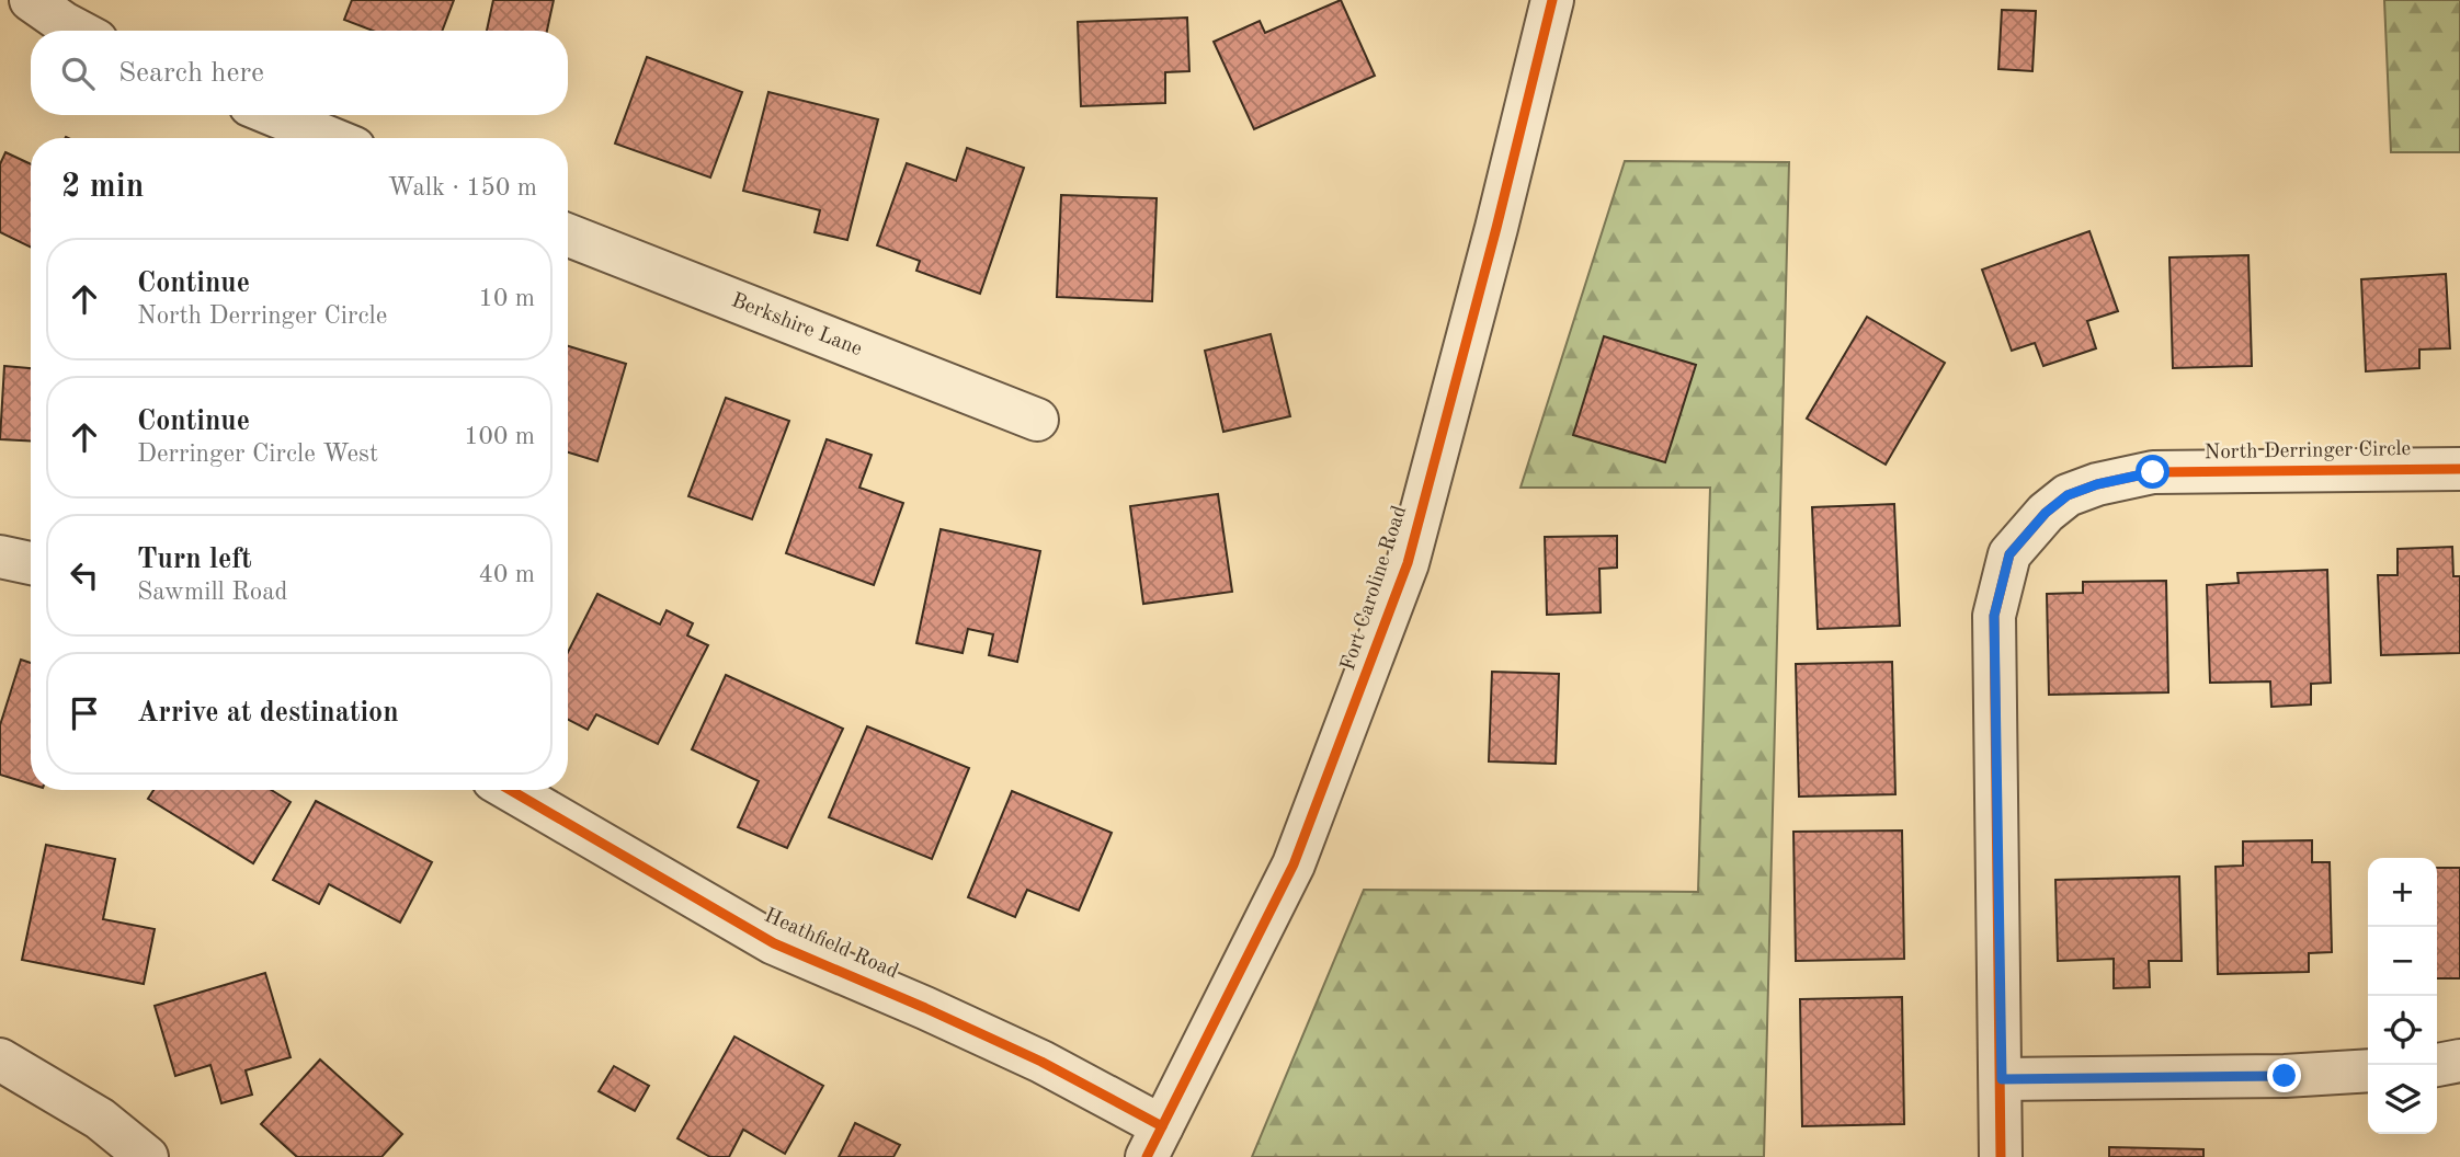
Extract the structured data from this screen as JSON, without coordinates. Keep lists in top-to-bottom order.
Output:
{
  "streets": {
    "street": [
      "Berkshire Lane",
      "North Derringer Circle",
      "Fort Caroline Road",
      "Heathfield Road"
    ]
  },
  "crossings": [
    ["Fort Caroline Road", "Heathfield Road"]
  ],
  "page": {
    "search": "Search here",
    "heading": ["2 min", "Walk · 150 m"],
    "list": [
      ["Continue", "North Derringer Circle", "10 m"],
      ["Continue", "Derringer Circle West", "100 m"],
      ["Turn left", "Sawmill Road", "40 m"],
      "Arrive at destination"
    ],
    "map_buttons": ["+", "−"]
  }
}
